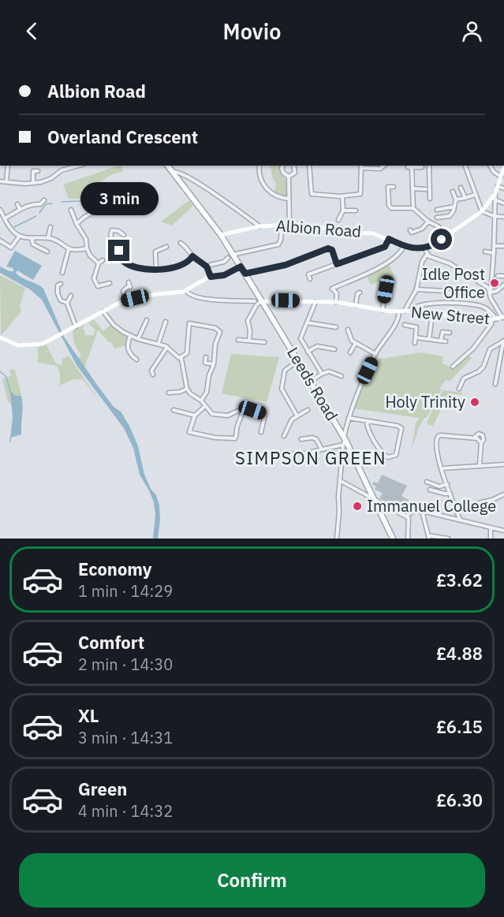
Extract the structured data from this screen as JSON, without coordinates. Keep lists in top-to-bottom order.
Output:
{
  "streets": {
    "main road": ["Leeds Road"],
    "street": ["Albion Road", "New Street"]
  },
  "crossings": [
    ["Albion Road", "Leeds Road"],
    ["New Street", "Leeds Road"]
  ],
  "districts": ["SIMPSON GREEN"],
  "places": ["Idle Post Office", "Holy Trinity", "Immanuel College"],
  "page": {
    "header": "Movio",
    "banner": ["Albion Road", "Overland Crescent"],
    "bubble": "3 min",
    "list": [
      {
        "name": "Economy",
        "note": "1 min · 14:29",
        "value": "£3.62"
      },
      {
        "name": "Comfort",
        "note": "2 min · 14:30",
        "value": "£4.88"
      },
      {
        "name": "XL",
        "note": "3 min · 14:31",
        "value": "£6.15"
      },
      {
        "name": "Green",
        "note": "4 min · 14:32",
        "value": "£6.30"
      }
    ],
    "buttons": "Confirm"
  }
}
